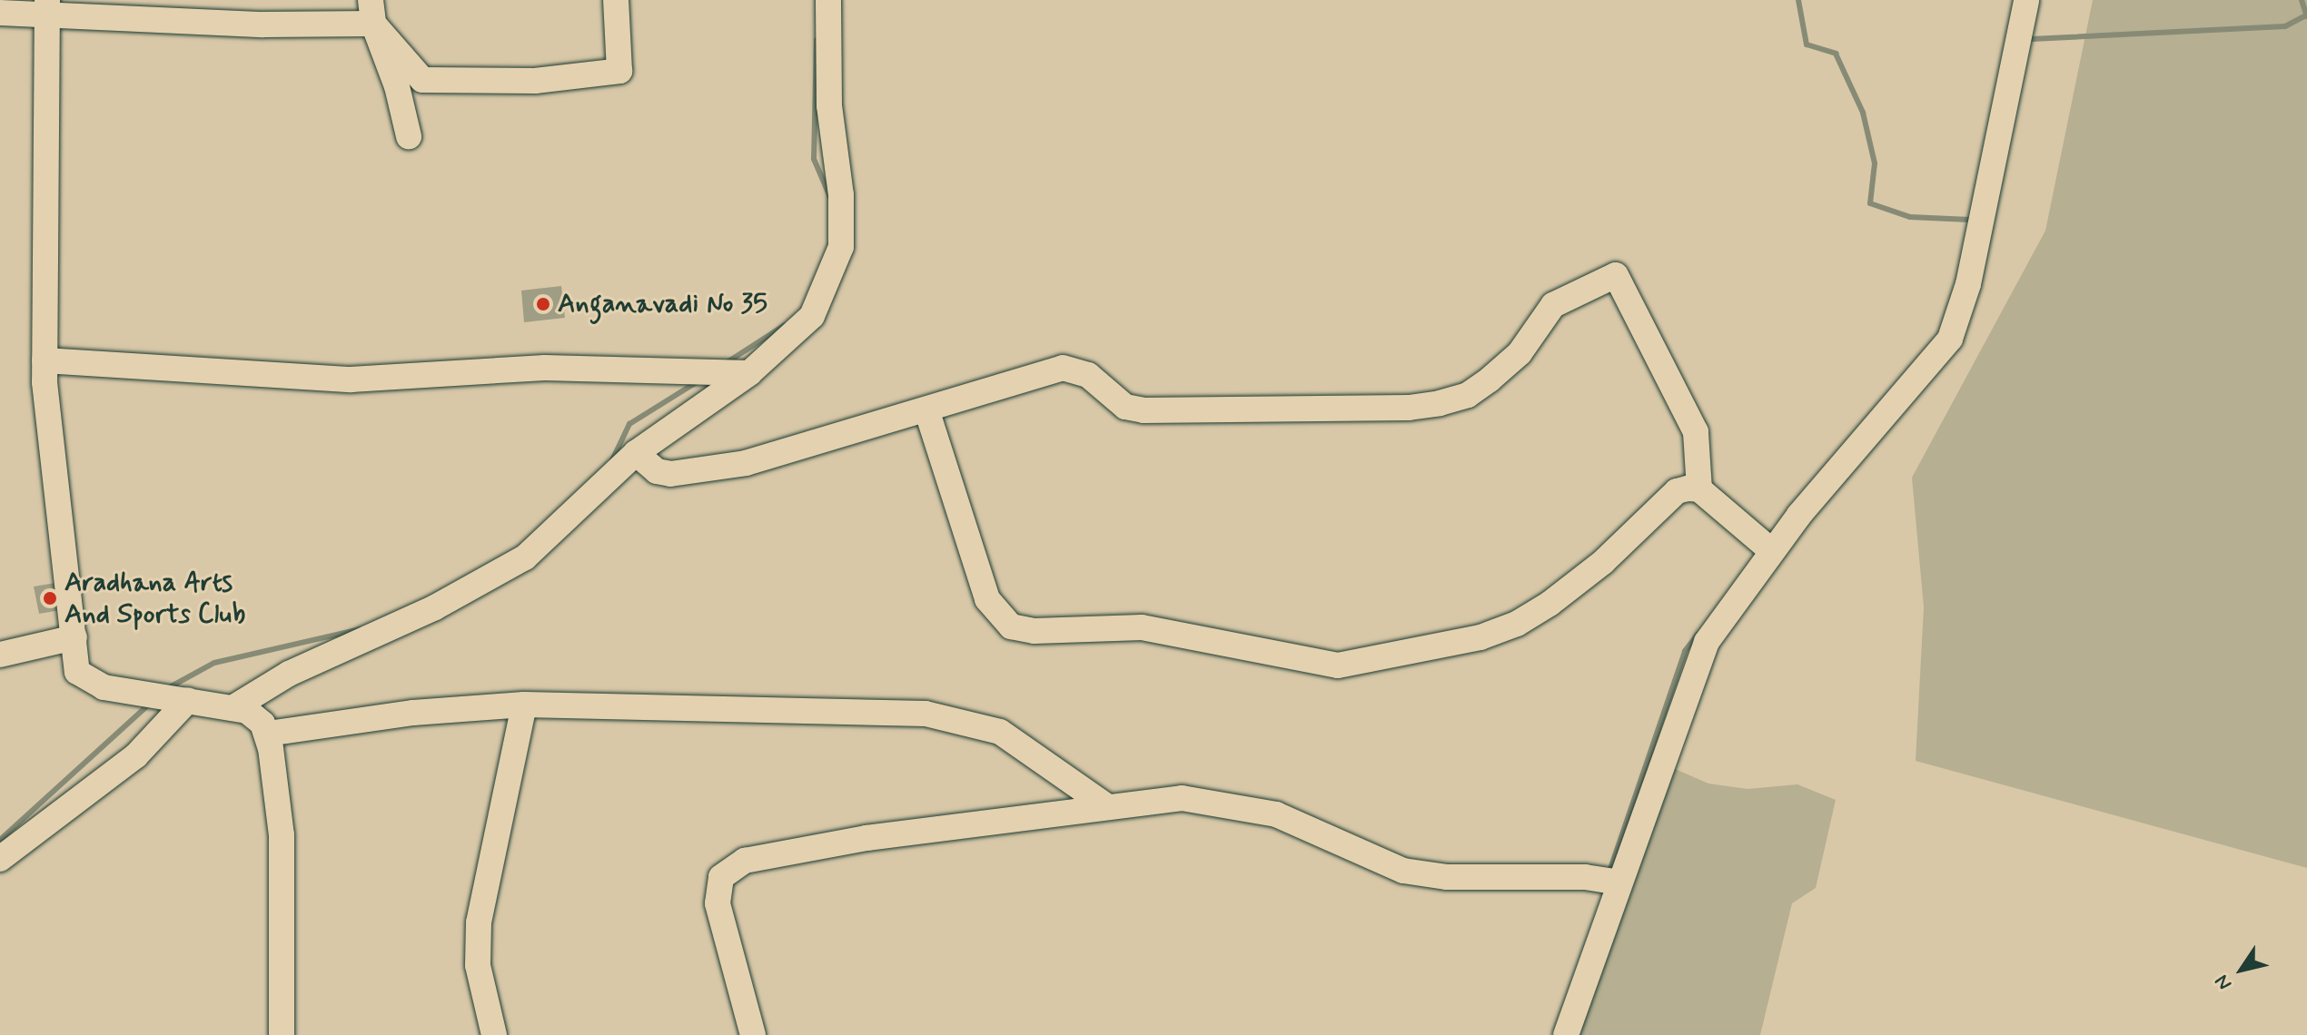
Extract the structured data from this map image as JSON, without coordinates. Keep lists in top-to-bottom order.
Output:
{
  "places": ["Anganavadi No 35", "Aradhana Arts And Sports Club"],
  "north": "bottom left"
}
